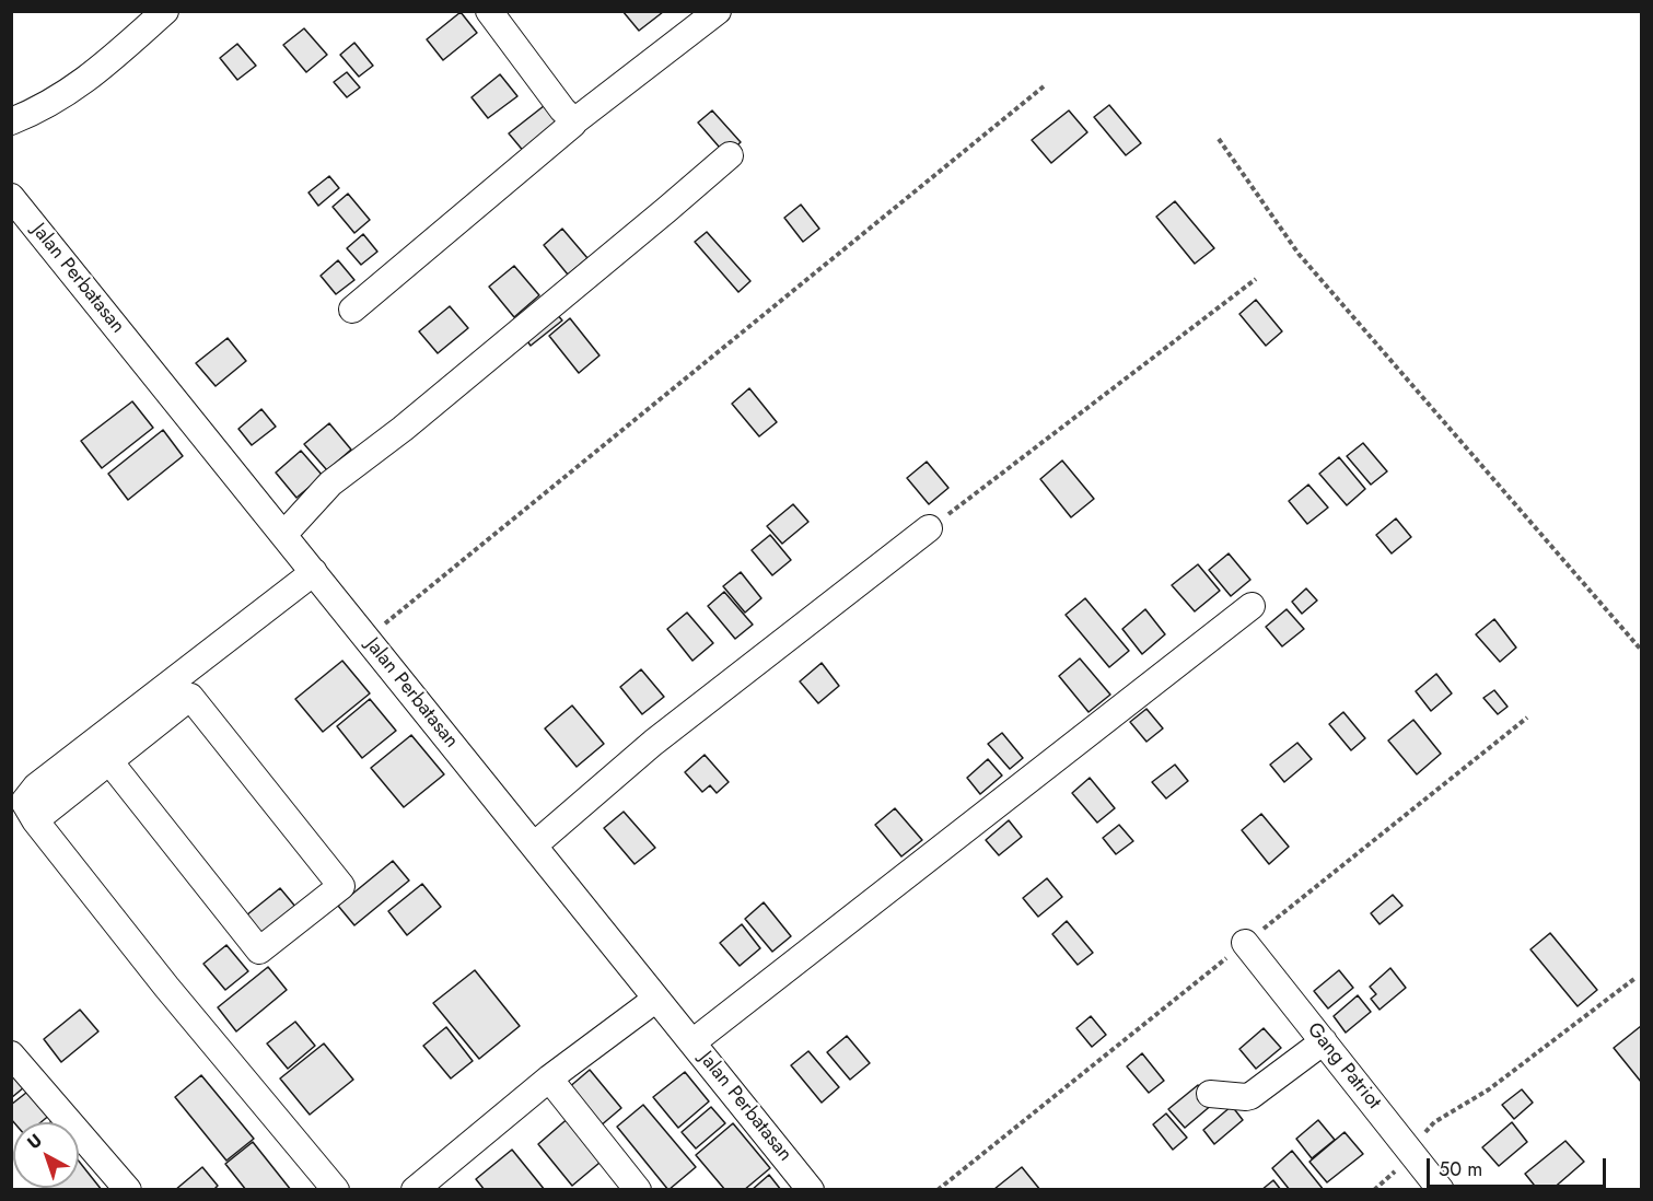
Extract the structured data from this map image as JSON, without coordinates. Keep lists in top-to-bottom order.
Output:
{
  "streets": {
    "street": ["Jalan Perbatasan", "Gang Patriot"]
  },
  "scale_bar": "50 m",
  "north": "top left"
}
